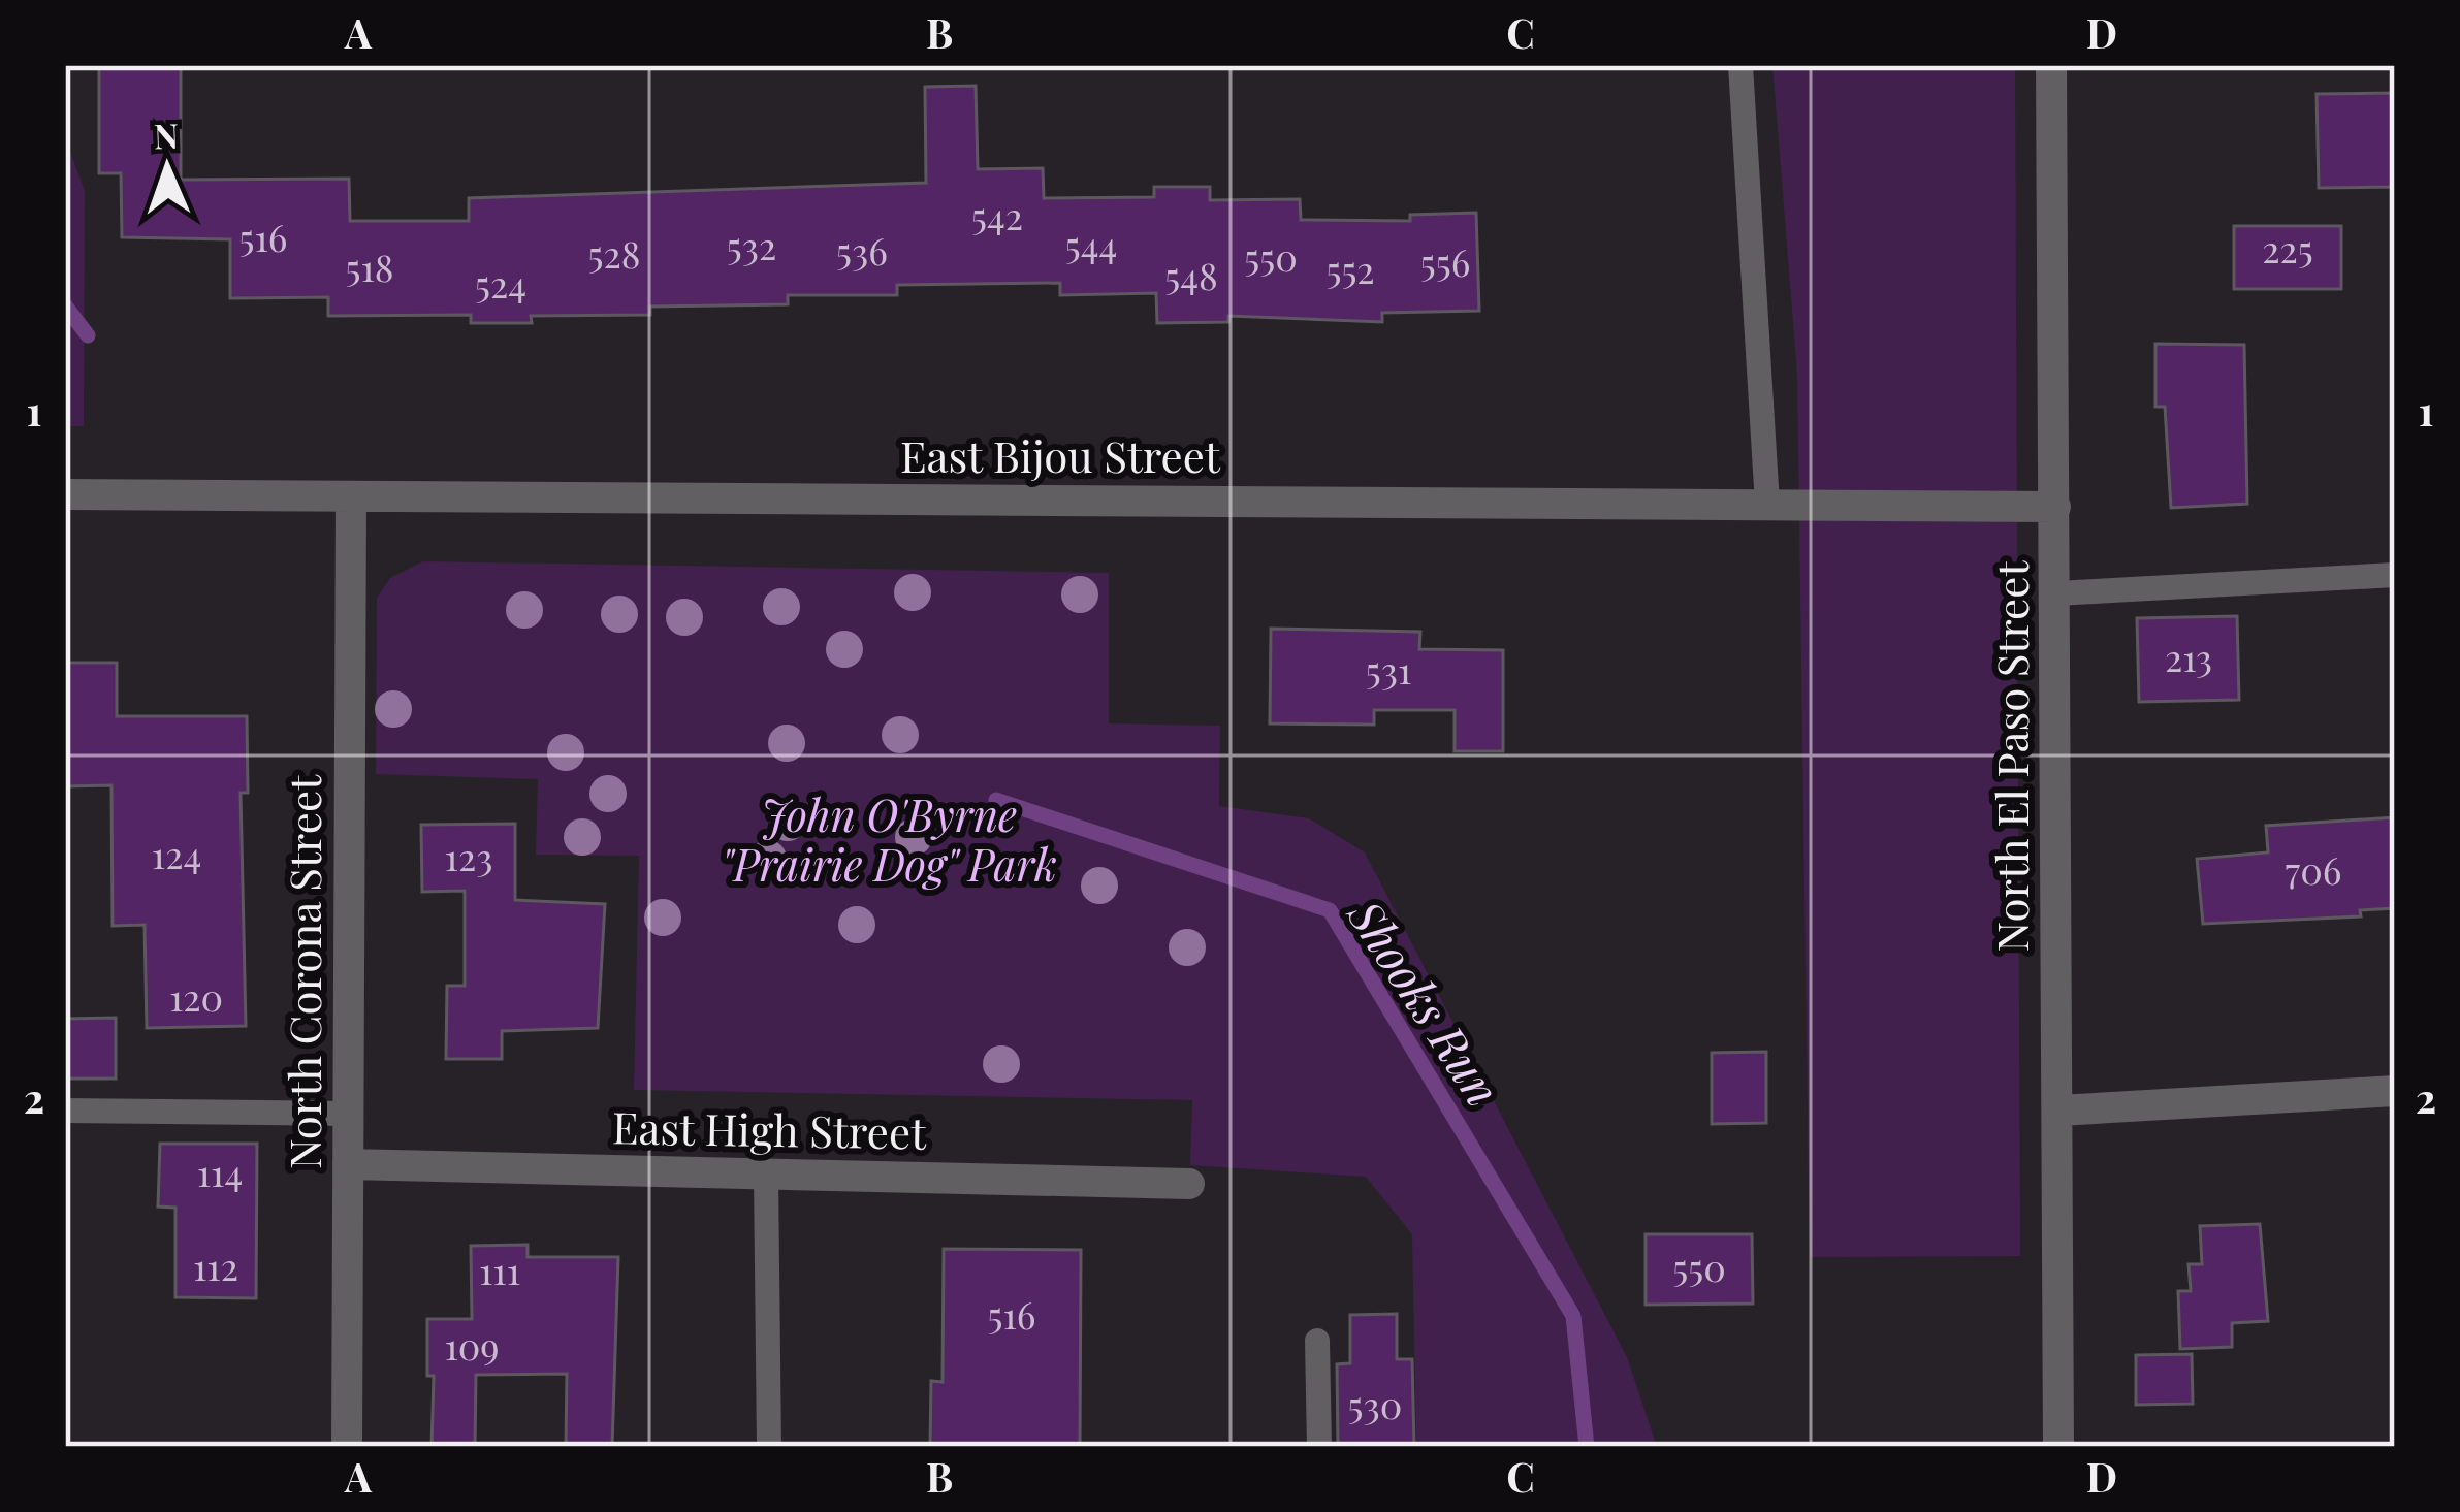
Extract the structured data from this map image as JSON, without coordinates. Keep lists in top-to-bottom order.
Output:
{
  "streets": {
    "street": [
      "East Bijou Street",
      "North El Paso Street",
      "North Corona Street",
      "East High Street"
    ]
  },
  "crossings": [
    ["East Bijou Street", "North El Paso Street"],
    ["East Bijou Street", "North Corona Street"],
    ["North Corona Street", "East High Street"]
  ],
  "water": ["Shooks Run"],
  "parks": ["John O'Byrne \"Prairie Dog\" Park"],
  "house_numbers": [
    "542",
    "516",
    "544",
    "532",
    "225",
    "536",
    "528",
    "550",
    "556",
    "518",
    "552",
    "548",
    "524",
    "213",
    "531",
    "124",
    "123",
    "706",
    "120",
    "114",
    "112",
    "550",
    "111",
    "516",
    "109",
    "530"
  ],
  "north": "top",
  "grid": {
    "columns": [
      "A",
      "B",
      "C",
      "D"
    ],
    "rows": ["1", "2"]
  }
}
